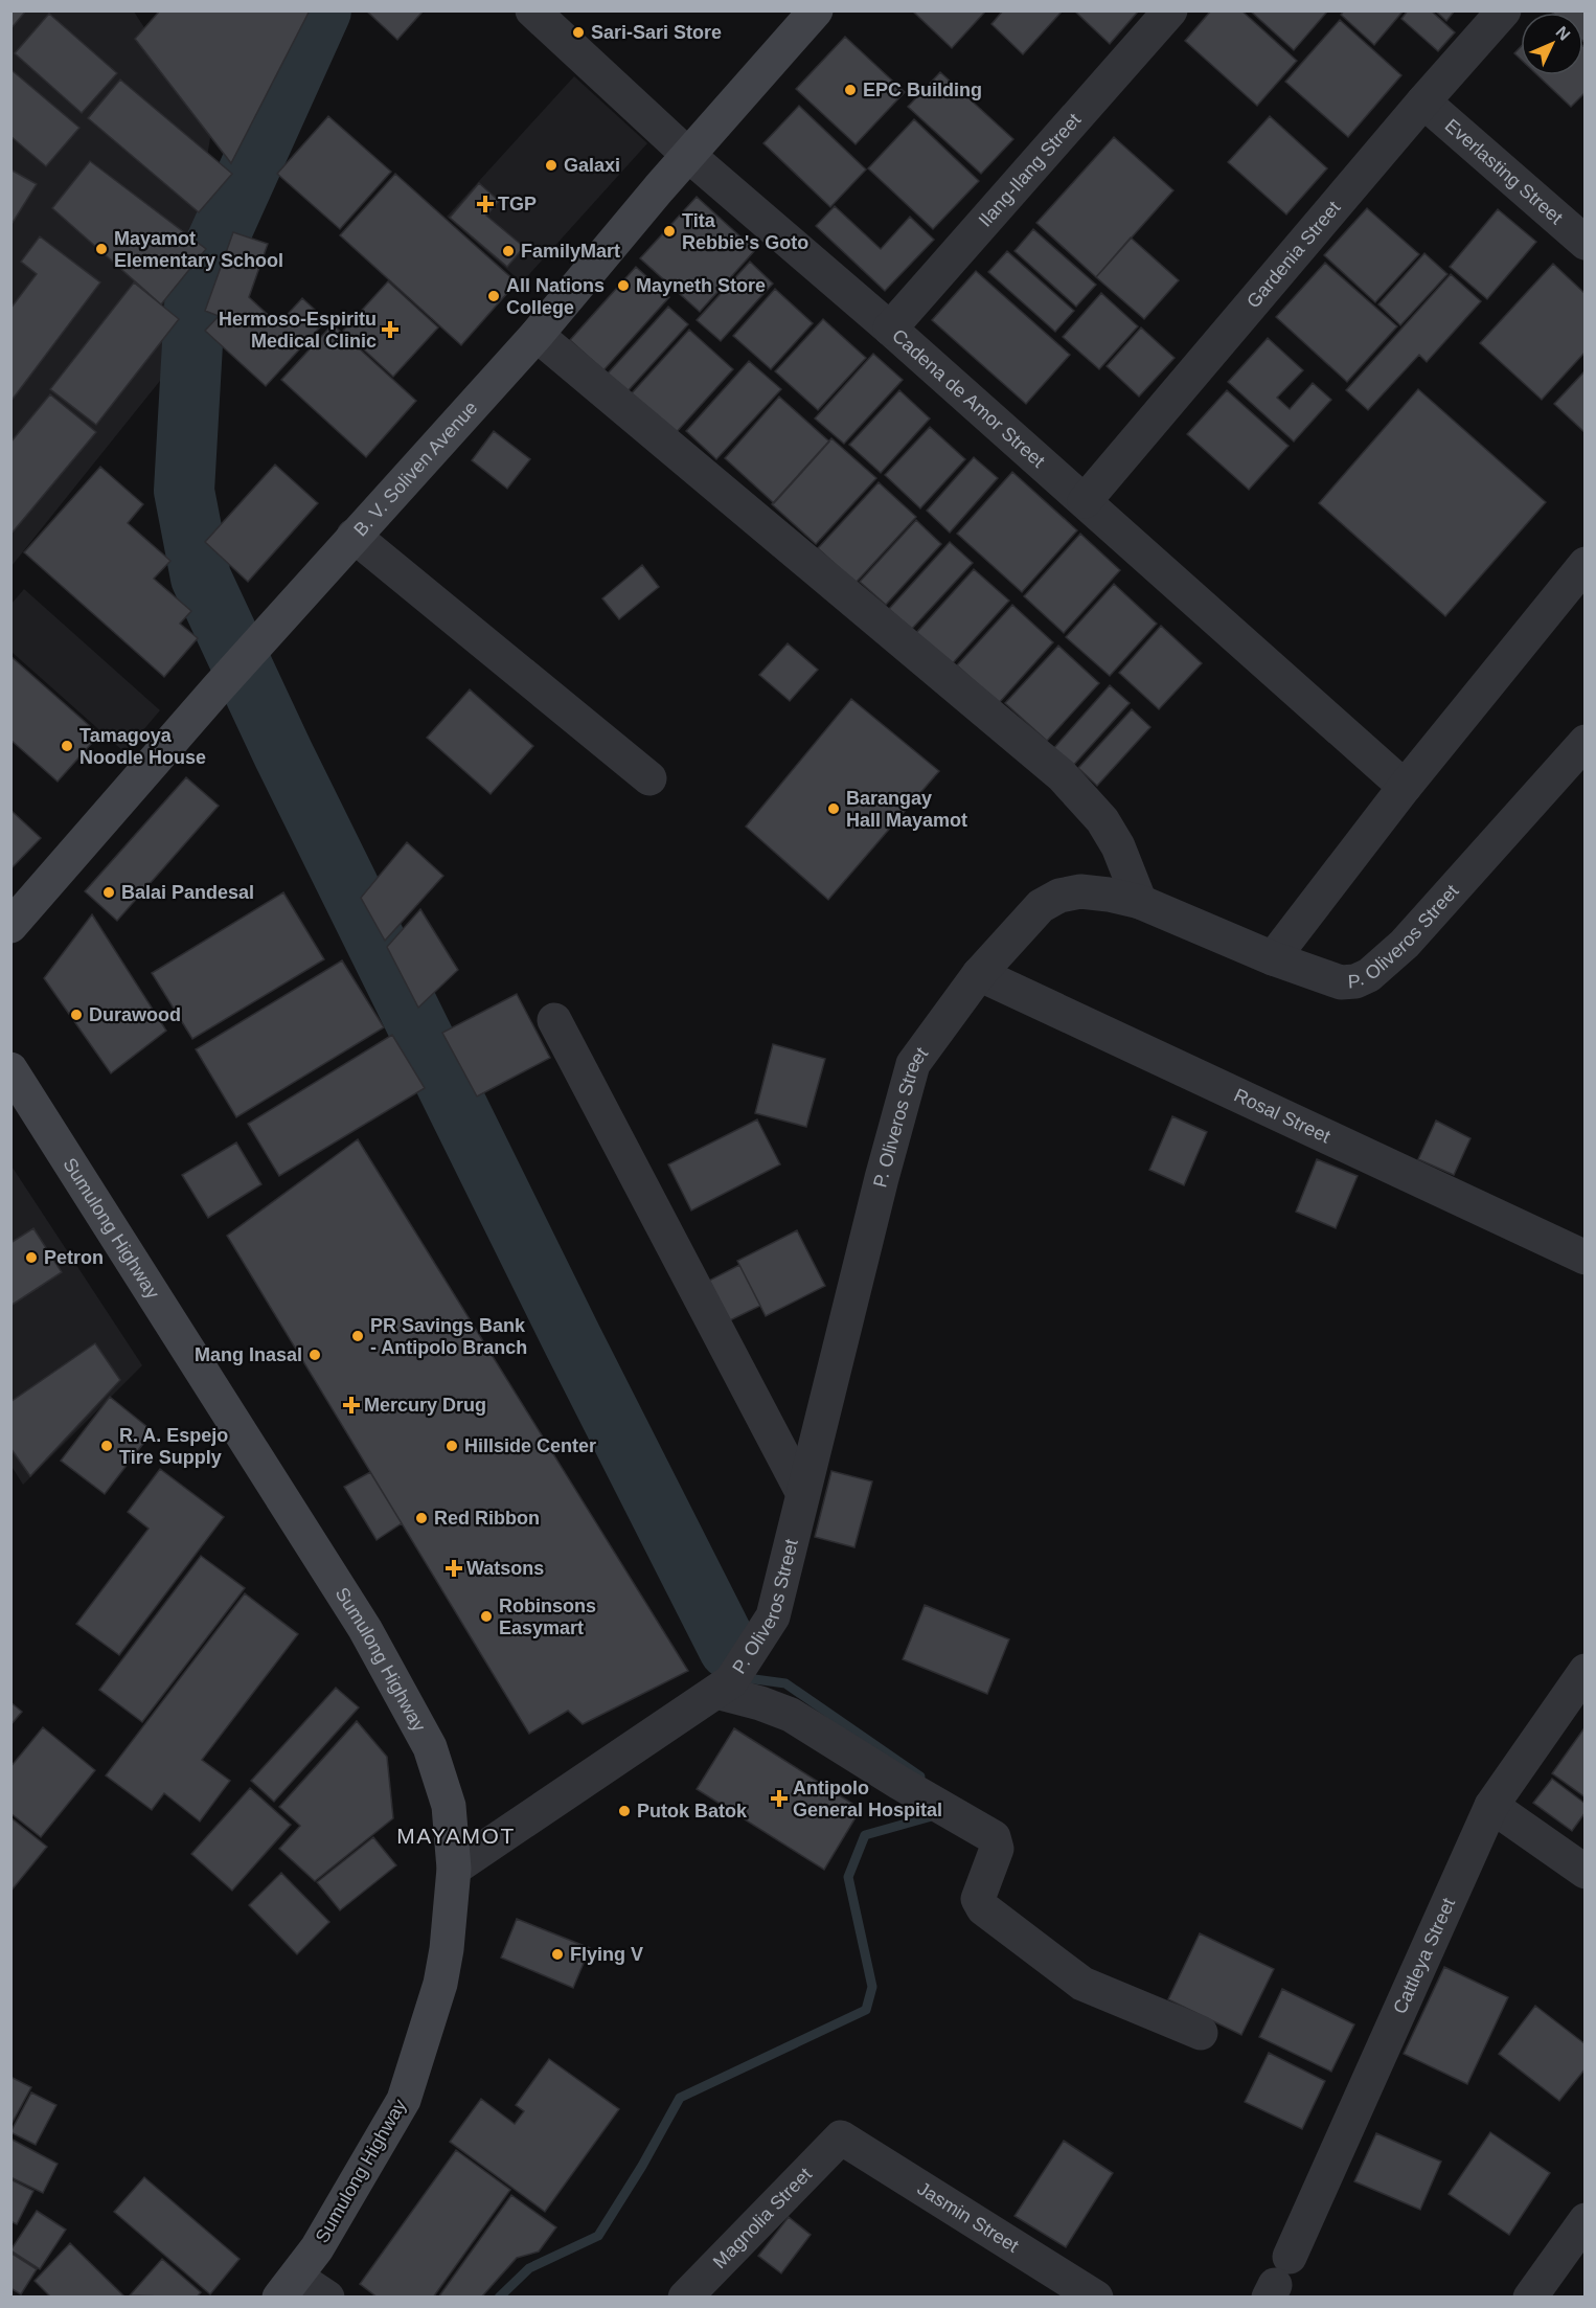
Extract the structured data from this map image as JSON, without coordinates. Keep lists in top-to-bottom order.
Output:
{
  "streets": {
    "main road": ["B. V. Soliven Avenue", "Sumulong Highway"],
    "street": [
      "Ilang-Ilang Street",
      "Everlasting Street",
      "Gardenia Street",
      "Cadena de Amor Street",
      "P. Oliveros Street",
      "Rosal Street",
      "Cattleya Street",
      "Magnolia Street",
      "Jasmin Street"
    ]
  },
  "crossings": [
    ["Ilang-Ilang Street", "Cadena de Amor Street"],
    ["Everlasting Street", "Gardenia Street"],
    ["Gardenia Street", "Cadena de Amor Street"],
    ["Cadena de Amor Street", "B. V. Soliven Avenue"],
    ["P. Oliveros Street", "Rosal Street"],
    ["P. Oliveros Street", "Sumulong Highway"],
    ["Magnolia Street", "Jasmin Street"]
  ],
  "districts": ["MAYAMOT"],
  "places": {
    "other": [
      "Sari-Sari Store",
      "EPC Building",
      "Galaxi",
      "Tita Rebbie's Goto",
      "Mayamot Elementary School",
      "FamilyMart",
      "Mayneth Store",
      "All Nations College",
      "Tamagoya Noodle House",
      "Barangay Hall Mayamot",
      "Balai Pandesal",
      "Durawood",
      "Petron",
      "PR Savings Bank - Antipolo Branch",
      "Mang Inasal",
      "R. A. Espejo Tire Supply",
      "Hillside Center",
      "Red Ribbon",
      "Robinsons Easymart",
      "Putok Batok",
      "Flying V"
    ],
    "health": [
      "TGP",
      "Hermoso-Espiritu Medical Clinic",
      "Mercury Drug",
      "Watsons",
      "Antipolo General Hospital"
    ]
  },
  "north": "top right"
}
